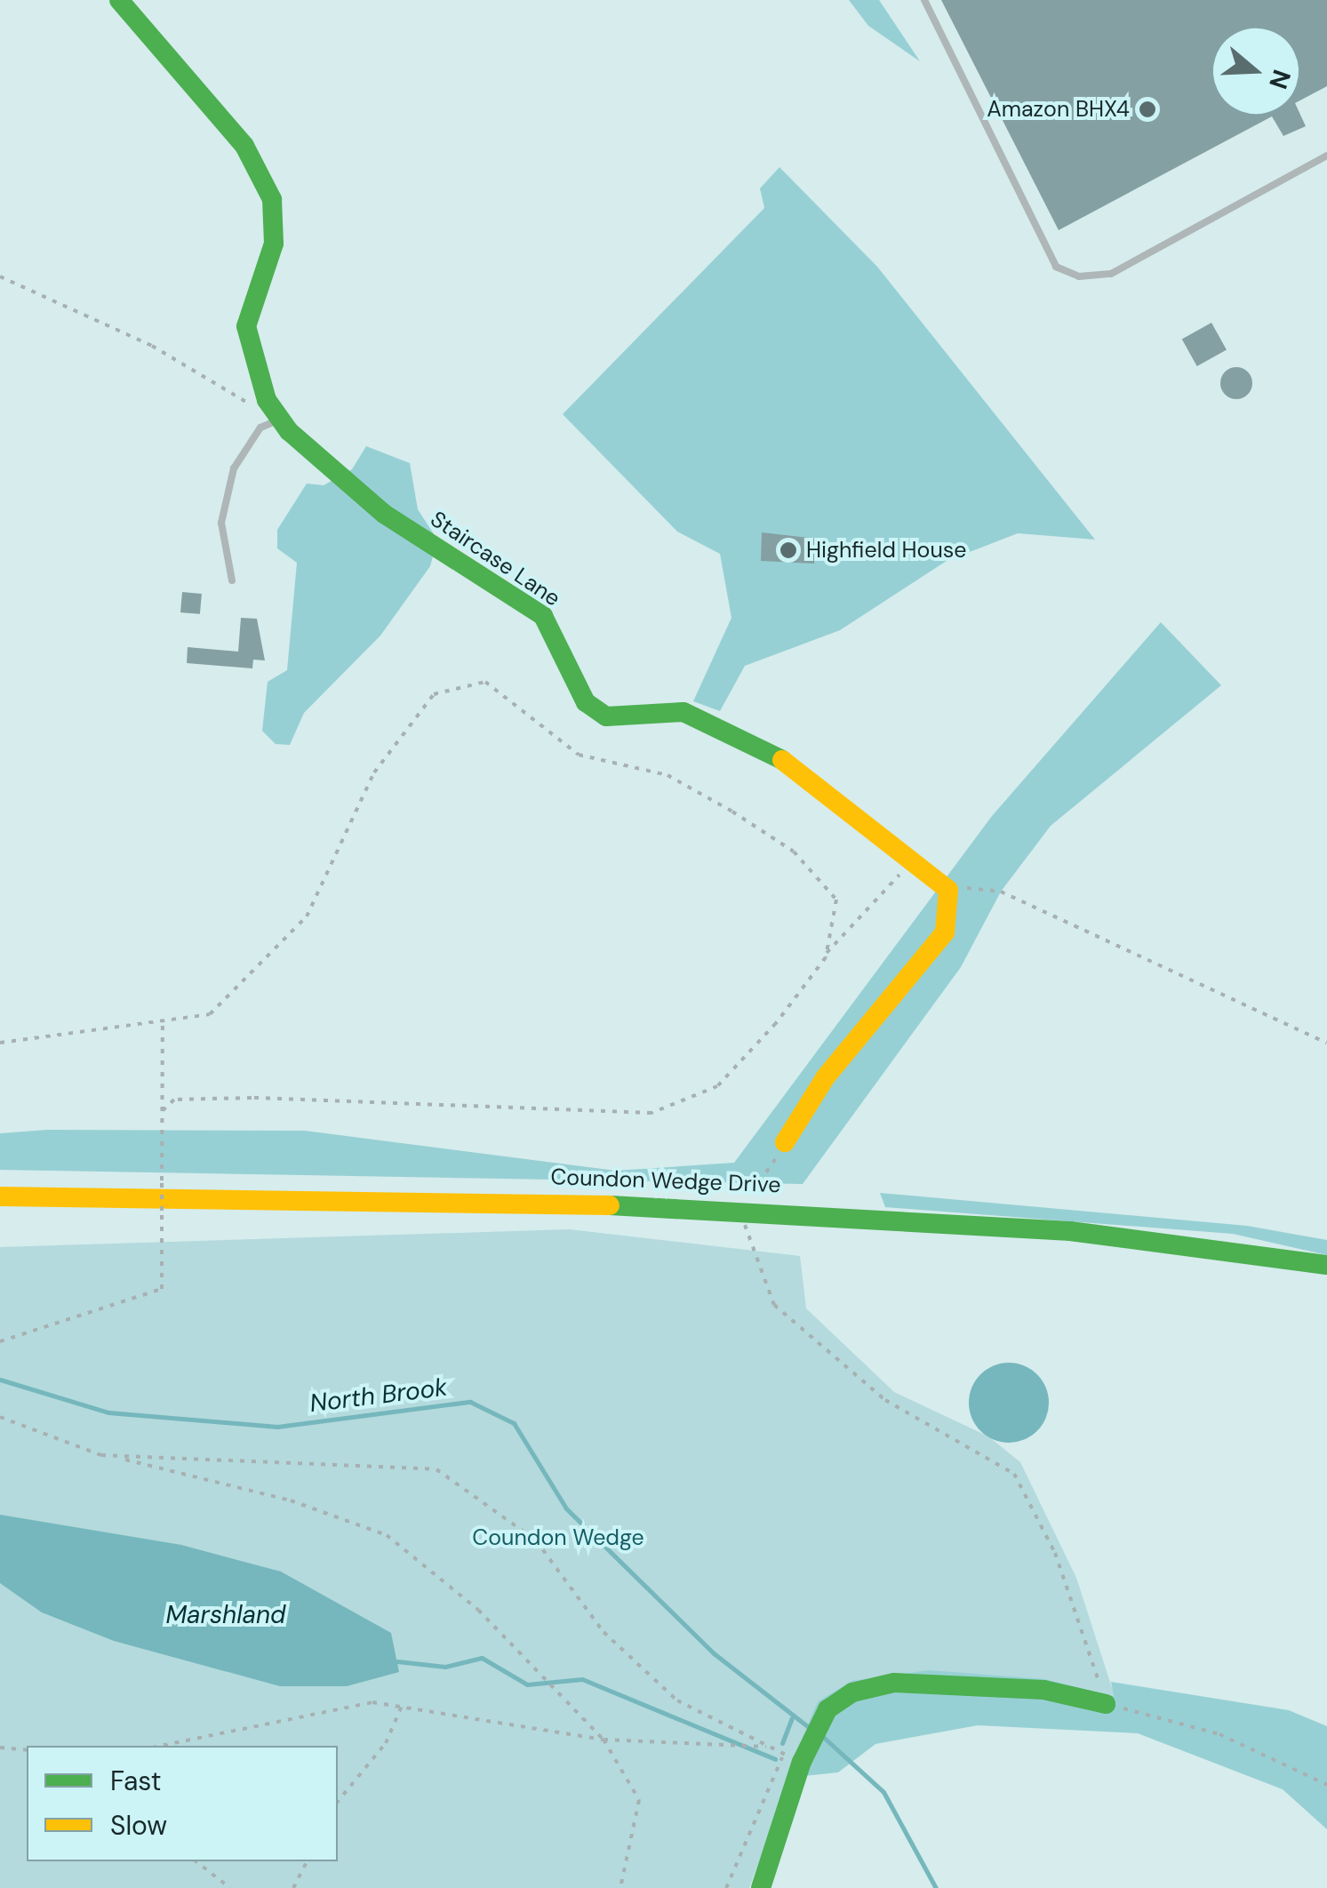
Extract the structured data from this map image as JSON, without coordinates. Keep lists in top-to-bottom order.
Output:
{
  "streets": {
    "street": ["Staircase Lane", "Coundon Wedge Drive"]
  },
  "water": ["North Brook", "Marshland"],
  "parks": ["Coundon Wedge"],
  "places": ["Amazon BHX4", "Highfield House"],
  "legend": ["Fast", "Slow"],
  "north": "right"
}
